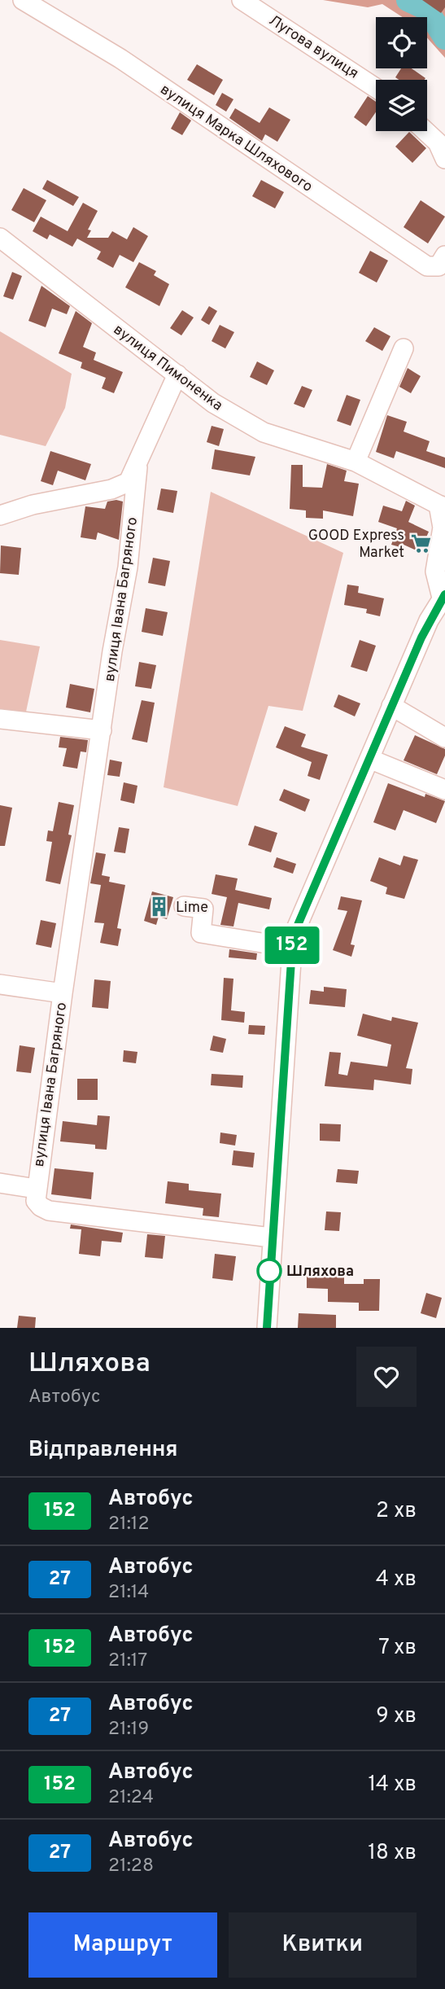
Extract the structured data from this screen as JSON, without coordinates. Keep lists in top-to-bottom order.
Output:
{
  "streets": {
    "street": [
      "Лугова вулиця",
      "вулиця Марка Шляхового",
      "вулиця Пимоненка",
      "вулиця Івана Багряного"
    ]
  },
  "places": {
    "supermarket": ["GOOD Express Market"],
    "building": ["Lime"],
    "other": ["Шляхова"]
  },
  "lines": ["bus line 152"],
  "page": {
    "on_map": "152",
    "heading": [
      ["Шляхова", "Автобус"],
      "Відправлення"
    ],
    "list": [
      {
        "mark": "152",
        "name": "Автобус",
        "note": "21:12",
        "value": "2 хв"
      },
      {
        "mark": "27",
        "name": "Автобус",
        "note": "21:14",
        "value": "4 хв"
      },
      {
        "mark": "152",
        "name": "Автобус",
        "note": "21:17",
        "value": "7 хв"
      },
      {
        "mark": "27",
        "name": "Автобус",
        "note": "21:19",
        "value": "9 хв"
      },
      {
        "mark": "152",
        "name": "Автобус",
        "note": "21:24",
        "value": "14 хв"
      },
      {
        "mark": "27",
        "name": "Автобус",
        "note": "21:28",
        "value": "18 хв"
      }
    ],
    "buttons": ["Маршрут", "Квитки"]
  }
}
